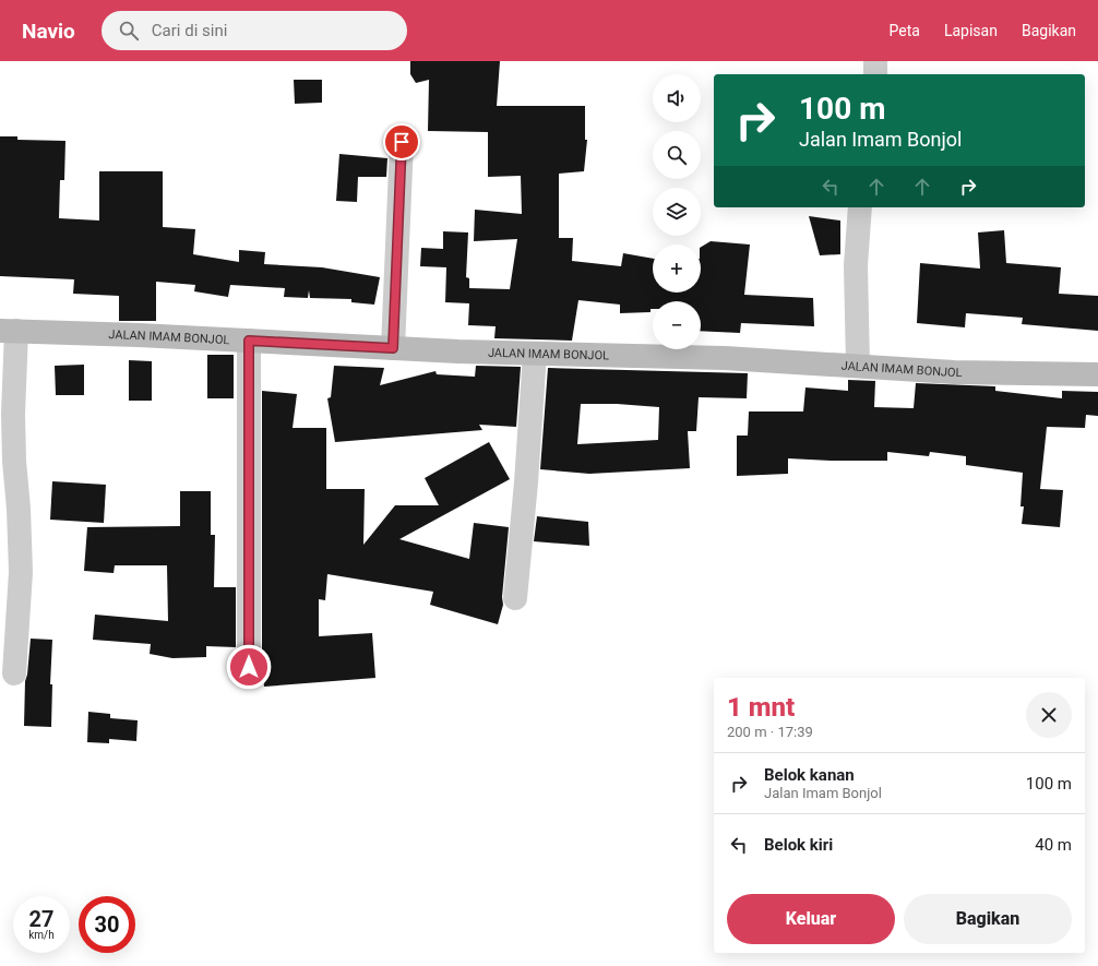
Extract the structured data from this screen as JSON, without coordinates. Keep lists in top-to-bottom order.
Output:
{
  "streets": {
    "main road": ["JALAN IMAM BONJOL"]
  },
  "page": {
    "header": "Navio",
    "search": "Cari di sini",
    "nav": ["Peta", "Lapisan", "Bagikan"],
    "map_buttons": ["+", "−"],
    "turn": ["100 m", "Jalan Imam Bonjol"],
    "heading": ["1 mnt", "200 m · 17:39"],
    "list": [
      {
        "name": "Belok kanan",
        "note": "Jalan Imam Bonjol",
        "value": "100 m"
      },
      {
        "name": "Belok kiri",
        "value": "40 m"
      }
    ],
    "buttons": ["Keluar", "Bagikan"],
    "speed": "27 km/h",
    "limit": "30"
  }
}
